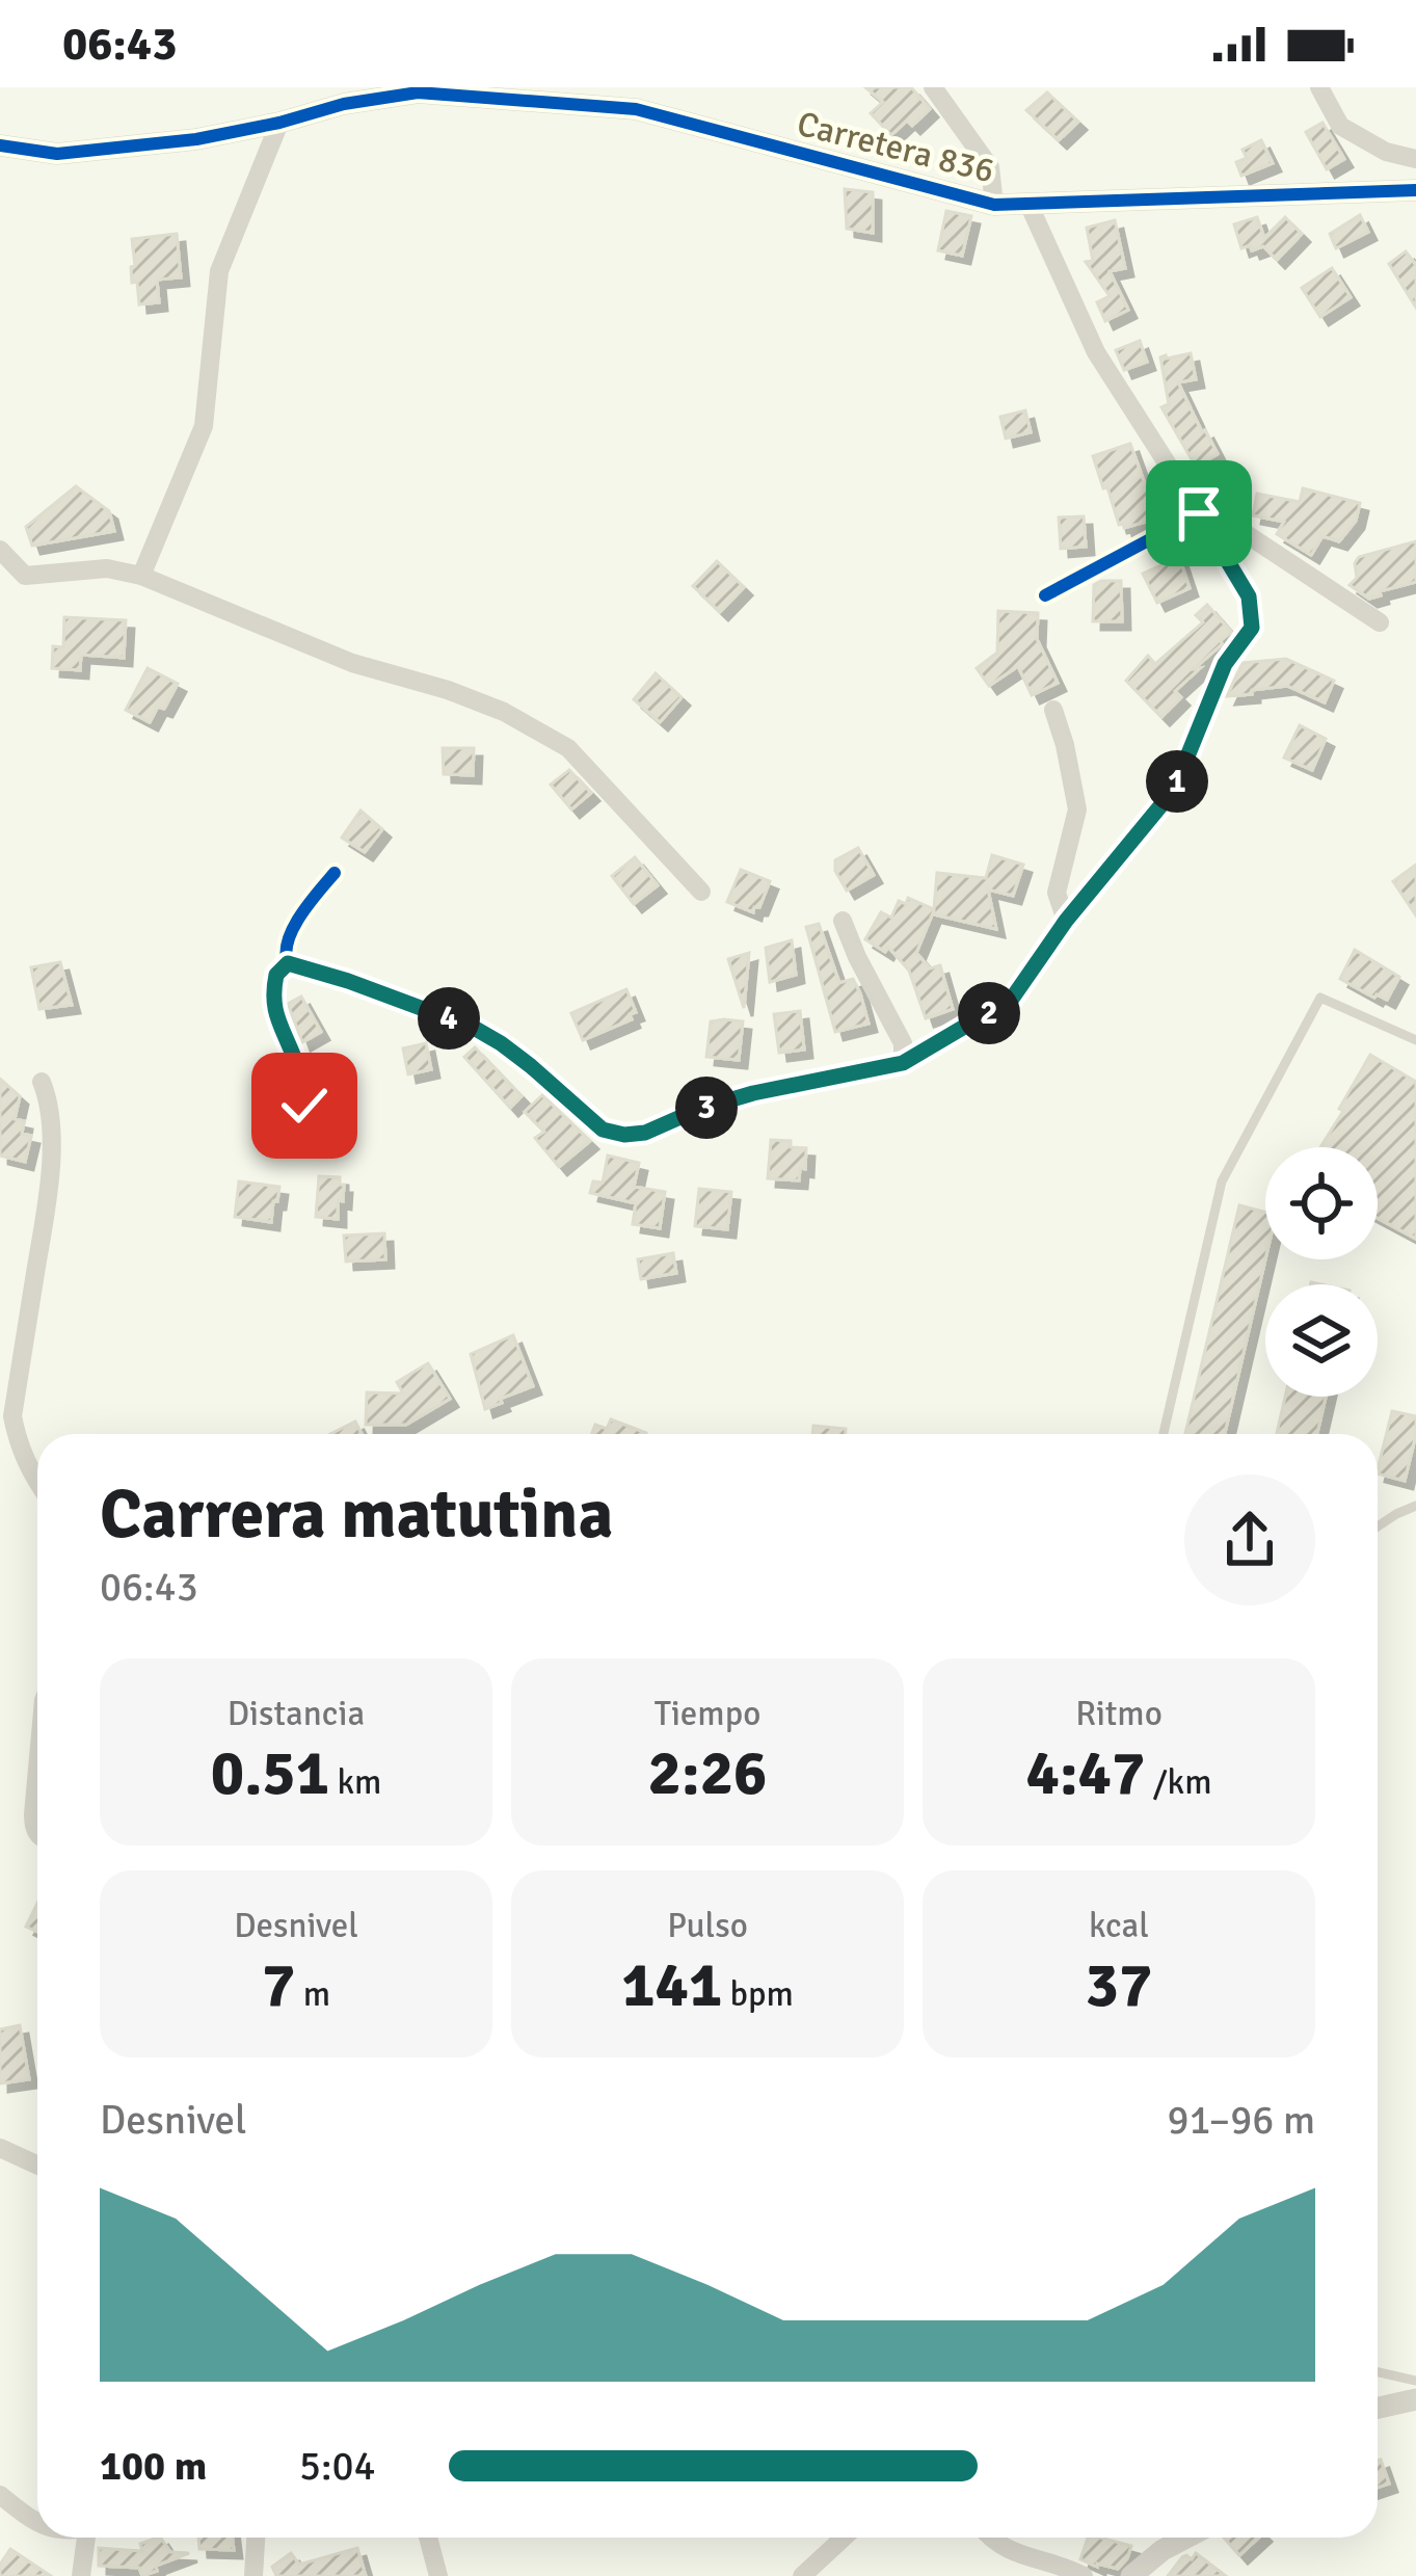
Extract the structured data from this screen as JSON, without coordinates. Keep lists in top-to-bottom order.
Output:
{
  "streets": {
    "street": ["Carretera 836"]
  },
  "page": {
    "status": "06:43",
    "pins": [
      "1",
      "2",
      "4",
      "3"
    ],
    "heading": ["Carrera matutina", "06:43"],
    "stats": [
      ["Distancia", "0.51 km"],
      ["Tiempo", "2:26"],
      ["Ritmo", "4:47 /km"],
      ["Desnivel", "7 m"],
      ["Pulso", "141 bpm"],
      ["kcal", "37"]
    ],
    "chart": ["Desnivel", "91–96 m"],
    "list": [
      {
        "name": "100 m",
        "note": "5:04"
      }
    ]
  }
}
